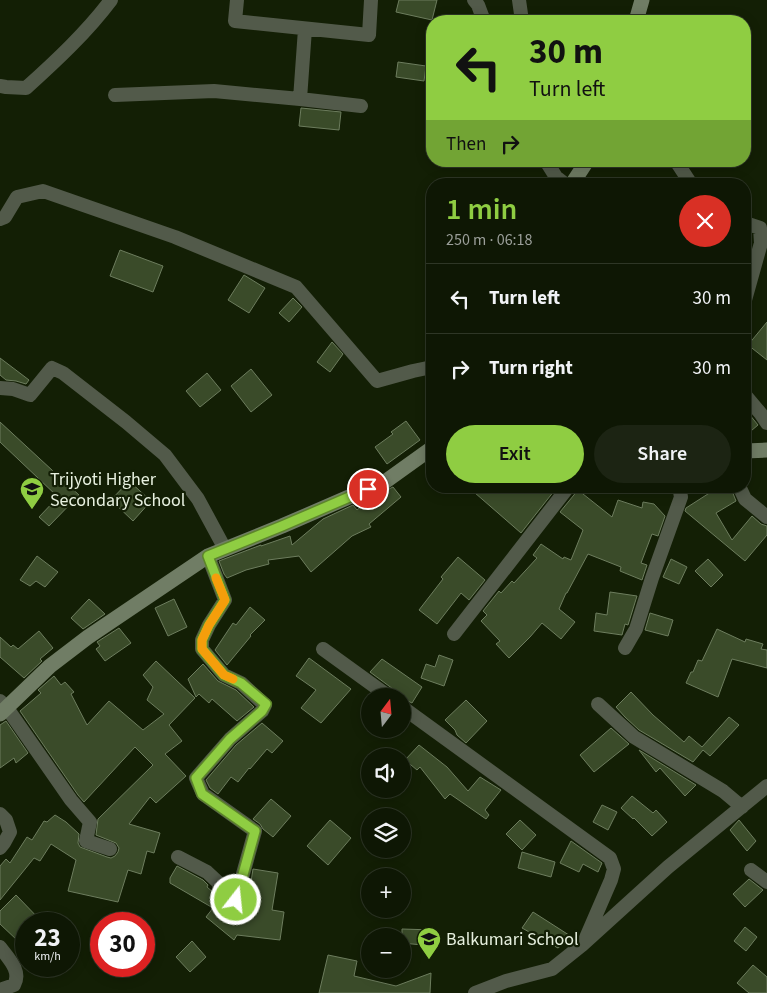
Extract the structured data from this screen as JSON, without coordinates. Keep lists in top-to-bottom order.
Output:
{
  "places": {
    "school or university": ["Trijyoti Higher Secondary School", "Balkumari School"]
  },
  "north": "top",
  "page": {
    "turn": ["30 m", "Turn left"],
    "then": "Then",
    "heading": ["1 min", "250 m · 06:18"],
    "list": [
      {
        "name": "Turn left",
        "value": "30 m"
      },
      {
        "name": "Turn right",
        "value": "30 m"
      }
    ],
    "buttons": ["Exit", "Share"],
    "map_buttons": ["+", "−"],
    "speed": "23 km/h",
    "limit": "30"
  }
}
